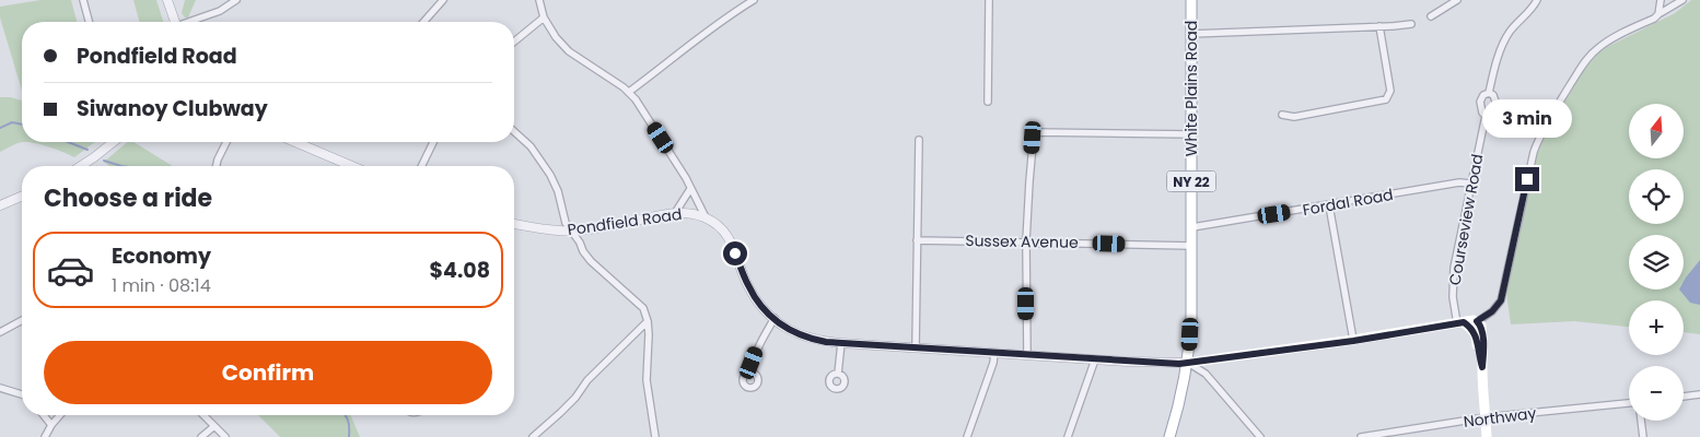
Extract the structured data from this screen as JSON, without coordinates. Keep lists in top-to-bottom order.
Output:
{
  "streets": {
    "main road": ["White Plains Road", "NY 22"],
    "street": [
      "Fordal Road",
      "Courseview Road",
      "Pondfield Road",
      "Sussex Avenue",
      "Northway"
    ]
  },
  "crossings": [
    ["White Plains Road", "Fordal Road"],
    ["White Plains Road", "Sussex Avenue"],
    ["Fordal Road", "Courseview Road"]
  ],
  "north": "top",
  "page": {
    "banner": ["Pondfield Road", "Siwanoy Clubway"],
    "bubble": "3 min",
    "map_buttons": ["+", "−"],
    "heading": "Choose a ride",
    "list": [
      {
        "name": "Economy",
        "note": "1 min · 08:14",
        "value": "$4.08"
      }
    ],
    "buttons": "Confirm"
  }
}
